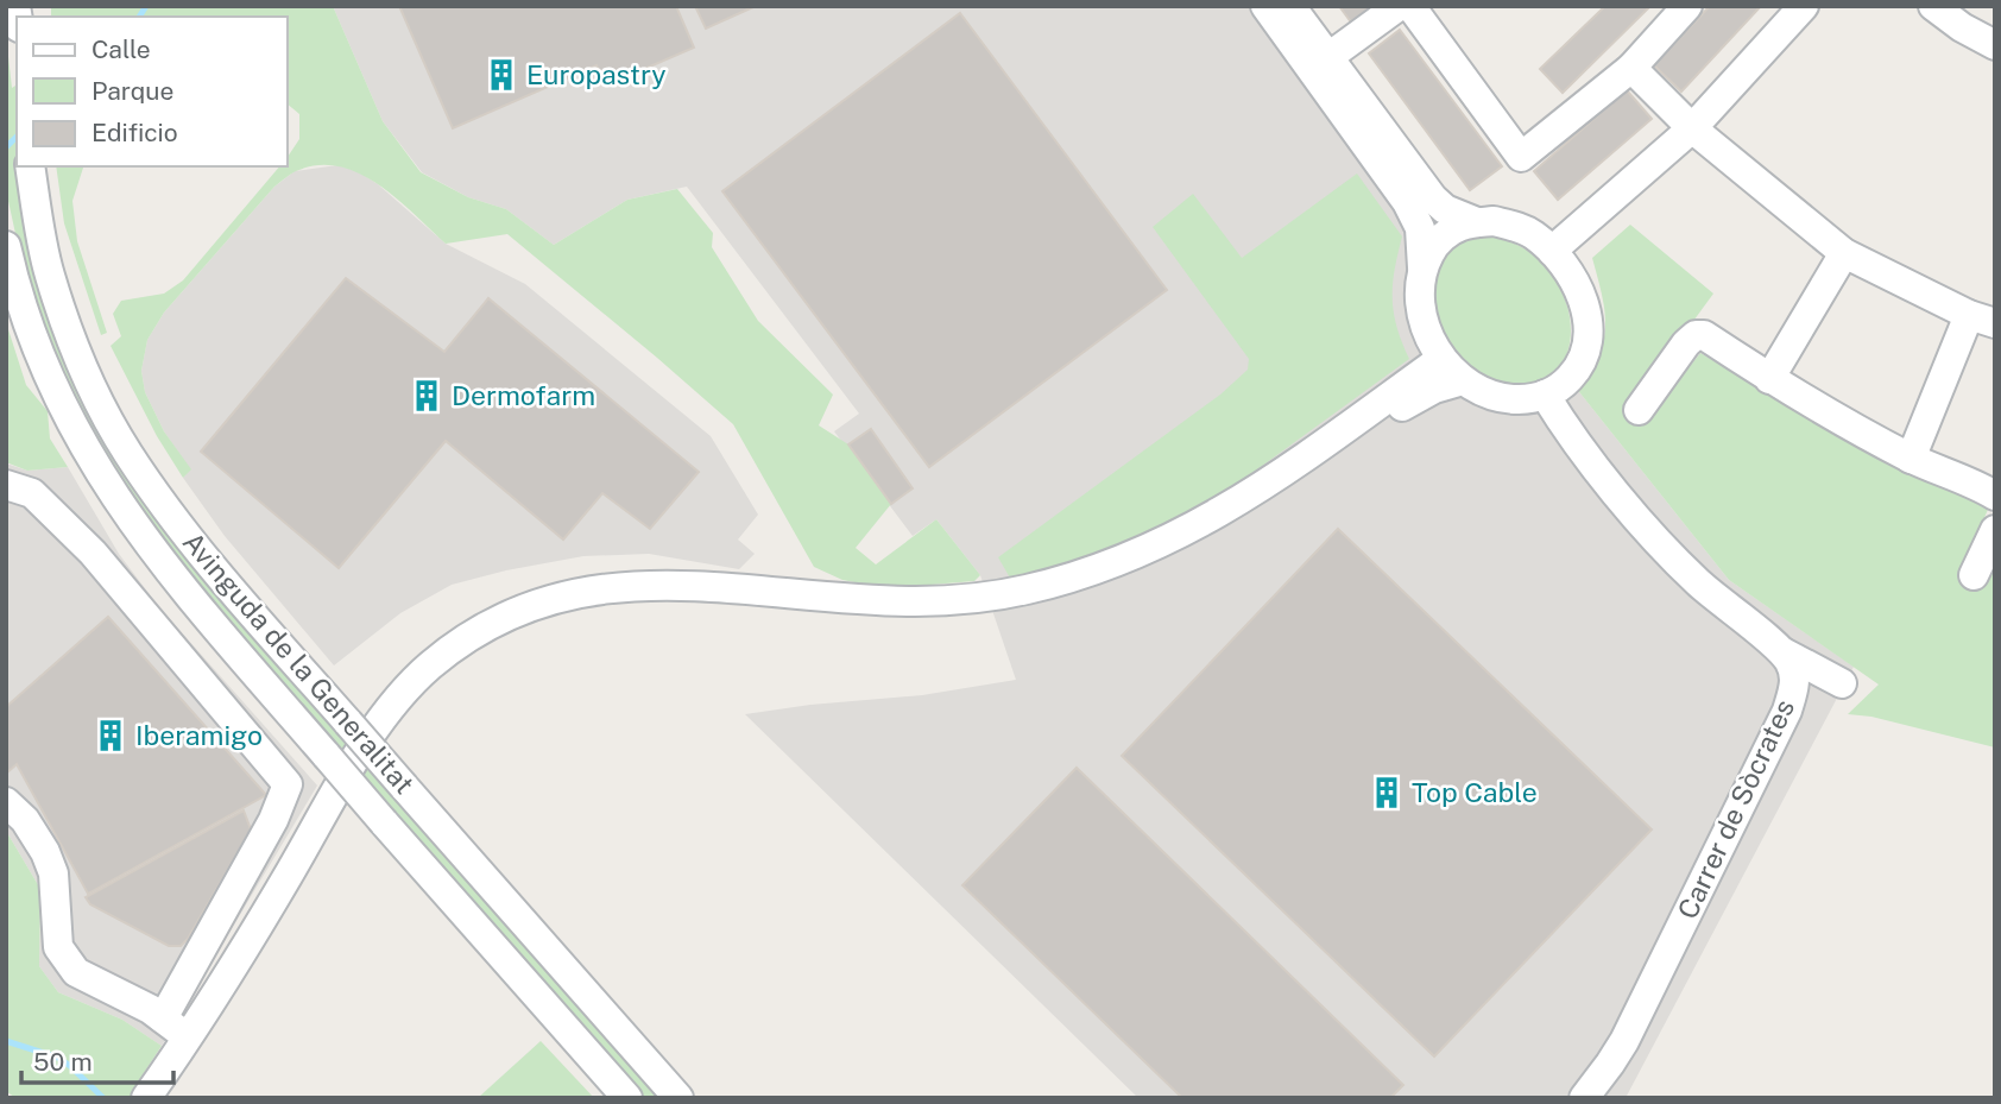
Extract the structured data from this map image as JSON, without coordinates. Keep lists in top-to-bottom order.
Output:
{
  "streets": {
    "street": ["Avinguda de la Generalitat", "Carrer de Sòcrates"]
  },
  "places": {
    "building": [
      "Europastry",
      "Dermofarm",
      "Iberamigo",
      "Top Cable"
    ]
  },
  "legend": ["Calle", "Parque", "Edificio"],
  "scale_bar": "50 m"
}
